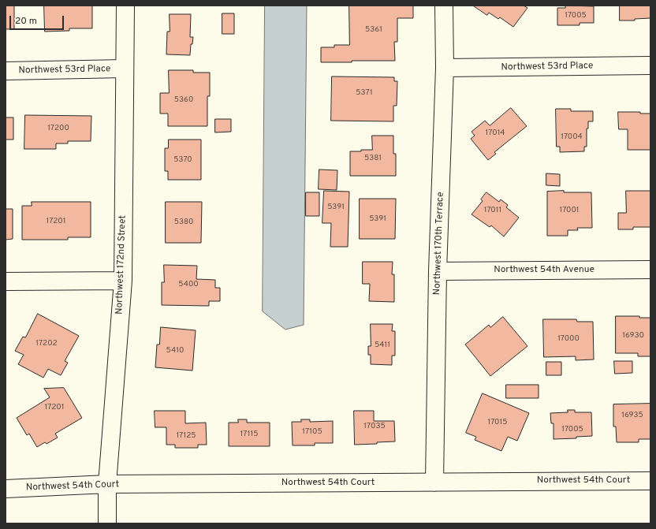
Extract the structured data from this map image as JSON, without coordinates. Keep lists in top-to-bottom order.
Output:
{
  "streets": {
    "street": [
      "Northwest 53rd Place",
      "Northwest 170th Terrace",
      "Northwest 172nd Street",
      "Northwest 54th Avenue",
      "Northwest 54th Court"
    ]
  },
  "crossings": [
    ["Northwest 53rd Place", "Northwest 170th Terrace"],
    ["Northwest 53rd Place", "Northwest 172nd Street"],
    ["Northwest 170th Terrace", "Northwest 54th Avenue"],
    ["Northwest 170th Terrace", "Northwest 54th Court"],
    ["Northwest 172nd Street", "Northwest 54th Court"]
  ],
  "house_numbers": [
    "17005",
    "5361",
    "5371",
    "5360",
    "17200",
    "17014",
    "17004",
    "5381",
    "5370",
    "5391",
    "17011",
    "17001",
    "5391",
    "17201",
    "5380",
    "5400",
    "16930",
    "17000",
    "17202",
    "5411",
    "5410",
    "17201",
    "16935",
    "17015",
    "17035",
    "17005",
    "17105",
    "17115",
    "17125"
  ],
  "scale_bar": "20 m"
}
